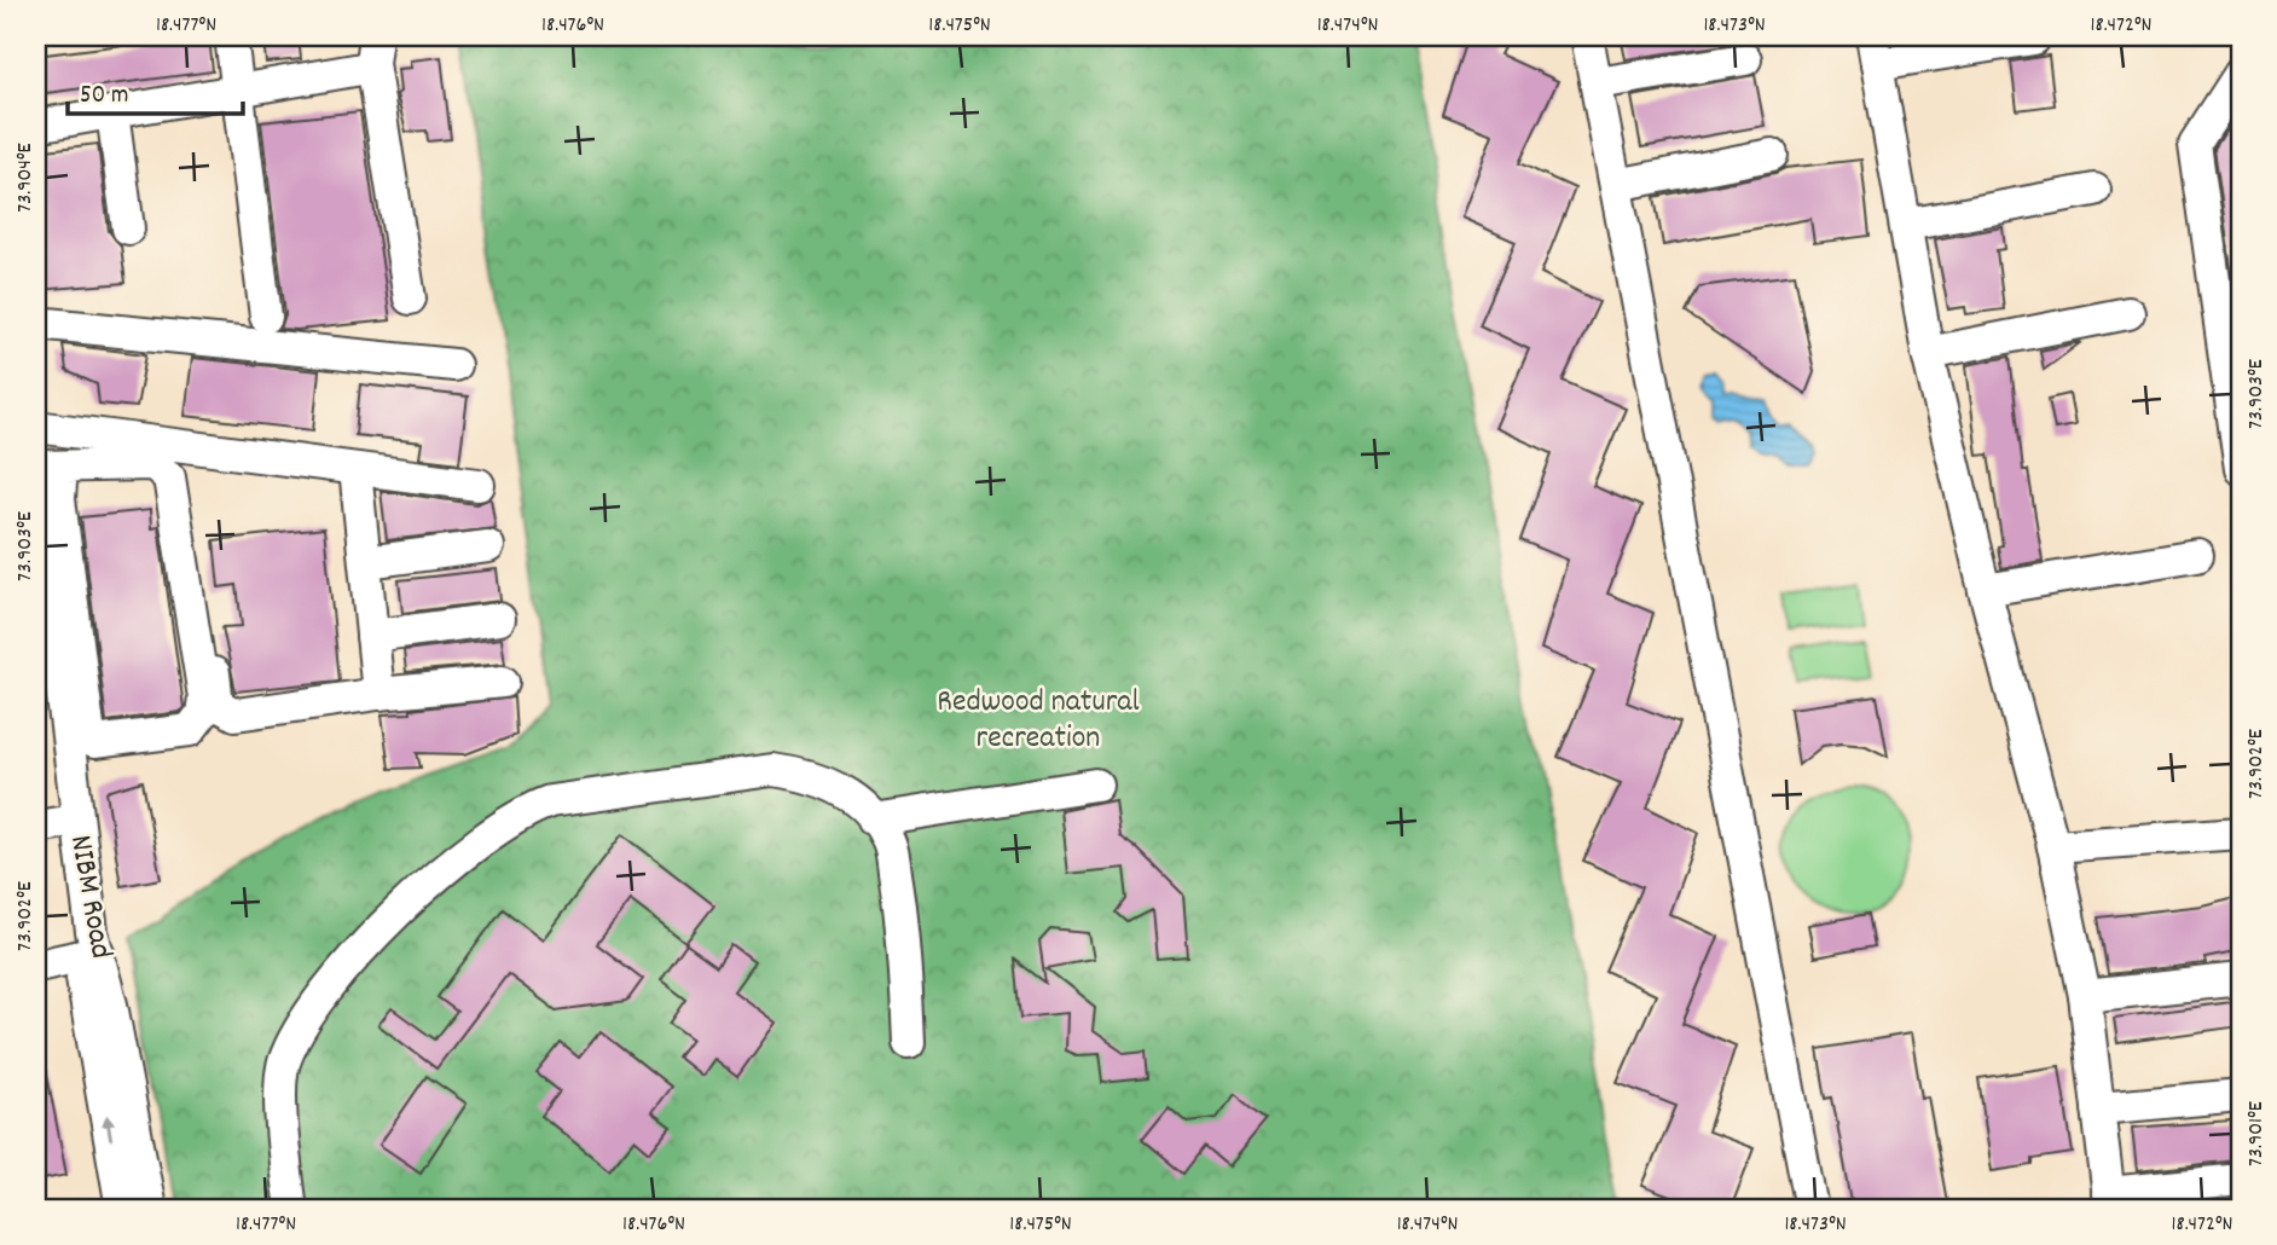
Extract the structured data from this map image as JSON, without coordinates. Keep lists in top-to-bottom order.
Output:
{
  "streets": {
    "street": ["NIBM Road"]
  },
  "parks": ["Redwood natural recreation"],
  "scale_bar": "50 m",
  "coordinates": [
    "18.477°N",
    "18.476°N",
    "18.475°N",
    "18.474°N",
    "18.473°N",
    "18.472°N",
    "73.904°E",
    "73.903°E",
    "73.902°E",
    "73.901°E"
  ]
}
